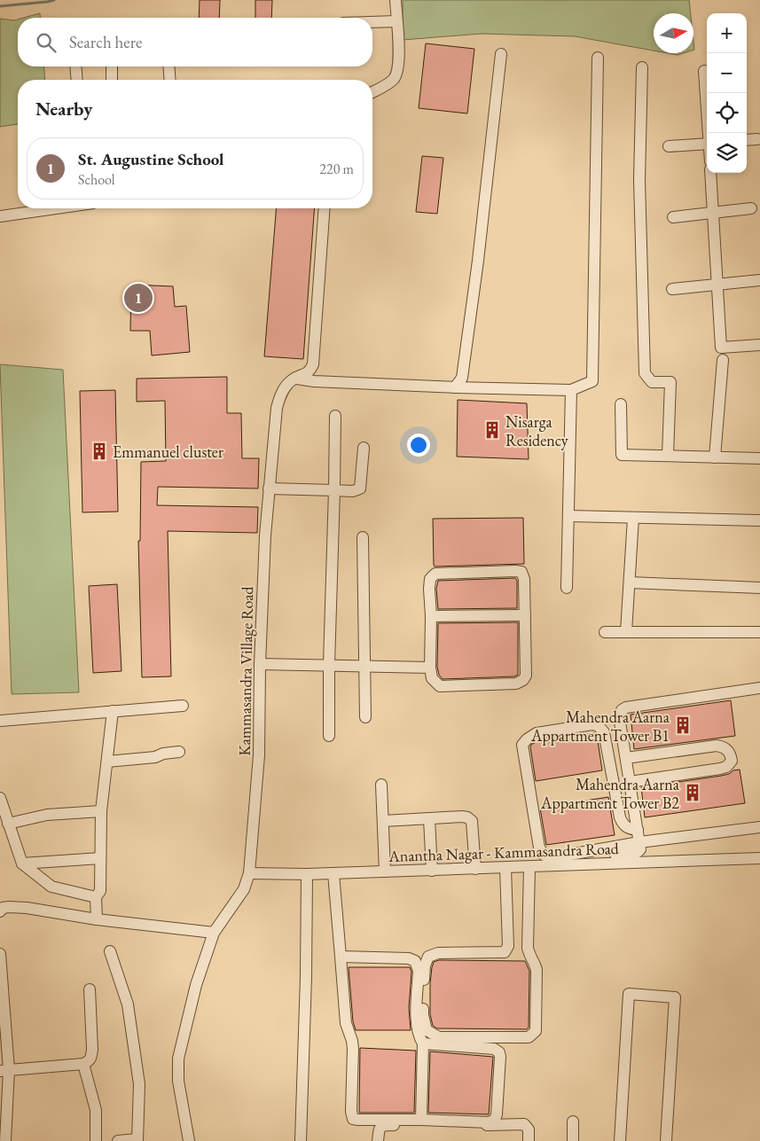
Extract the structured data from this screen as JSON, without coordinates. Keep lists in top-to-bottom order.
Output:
{
  "streets": {
    "street": ["Kammasandra Village Road", "Anantha Nagar - Kammasandra Road"]
  },
  "crossings": [
    ["Kammasandra Village Road", "Anantha Nagar - Kammasandra Road"]
  ],
  "places": {
    "building": [
      "Nisarga Residency",
      "Emmanuel cluster",
      "Mahendra Aarna Appartment Tower B1",
      "Mahendra Aarna Appartment Tower B2"
    ]
  },
  "north": "right",
  "page": {
    "map_buttons": ["+", "−"],
    "search": "Search here",
    "heading": "Nearby",
    "list": [
      {
        "mark": "1",
        "name": "St. Augustine School",
        "note": "School",
        "value": "220 m"
      }
    ],
    "pins": "1"
  }
}
